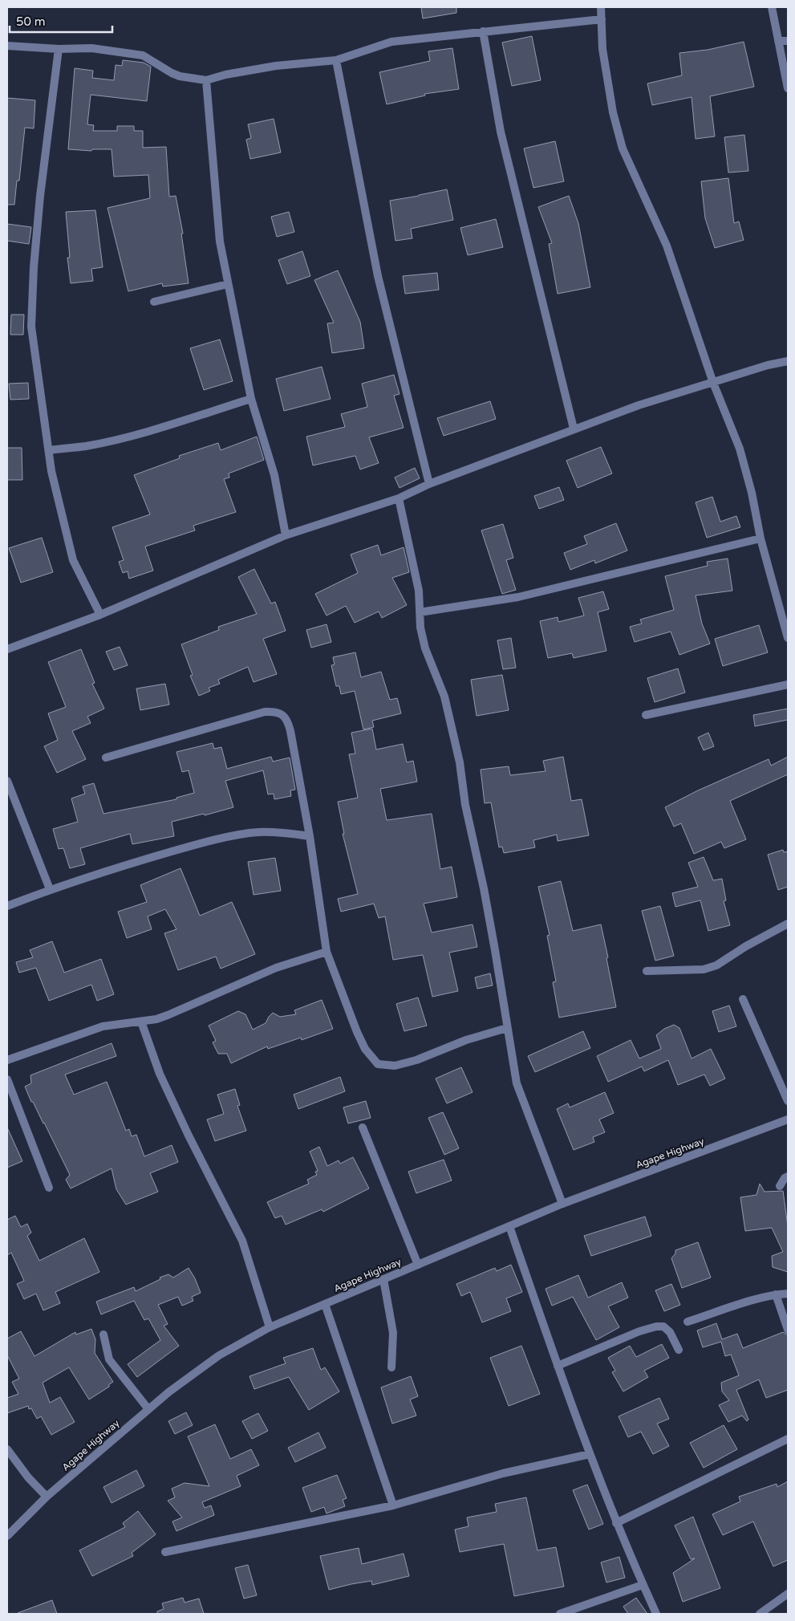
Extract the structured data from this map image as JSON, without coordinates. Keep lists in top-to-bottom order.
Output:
{
  "streets": {
    "street": ["Agape Highway"]
  },
  "scale_bar": "50 m"
}
